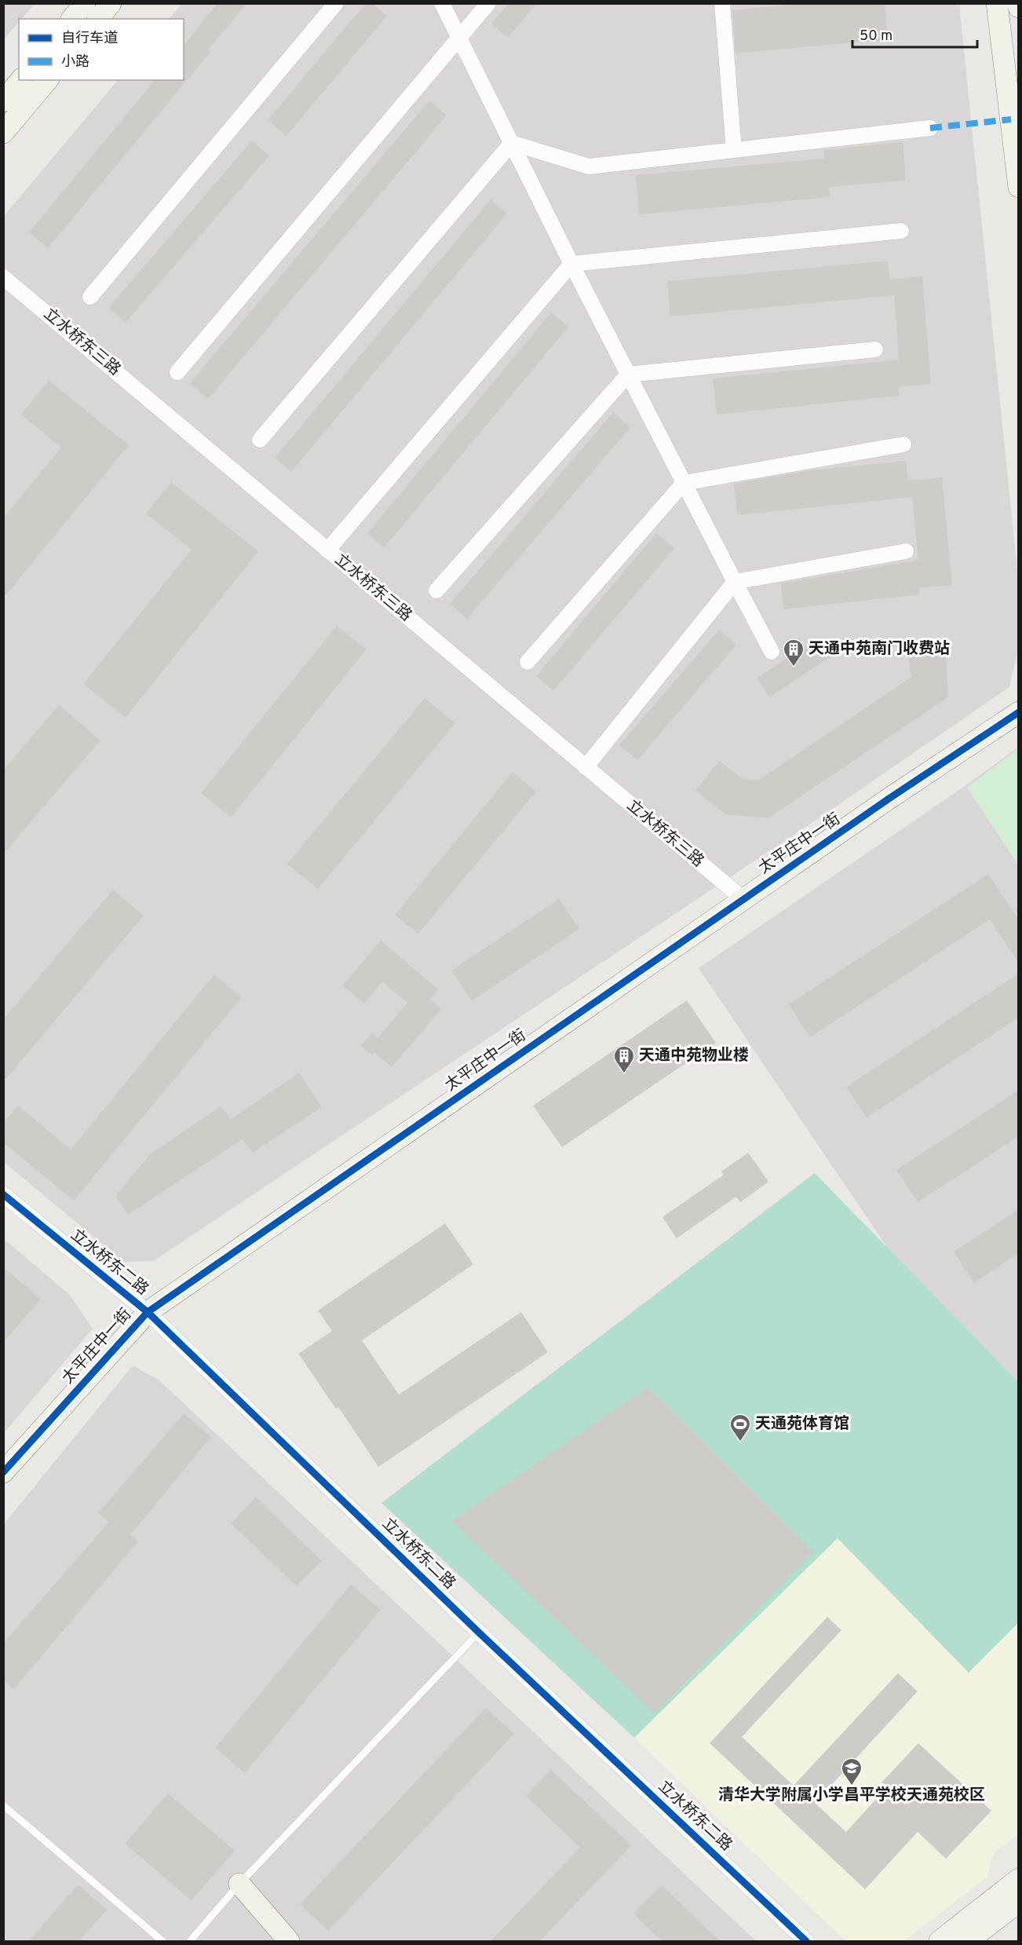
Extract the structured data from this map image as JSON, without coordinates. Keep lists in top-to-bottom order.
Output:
{
  "streets": {
    "street": ["立水桥东三路", "太平庄中一街", "立水桥东二路"]
  },
  "crossings": [
    ["立水桥东三路", "太平庄中一街"],
    ["太平庄中一街", "立水桥东二路"]
  ],
  "places": {
    "building": ["天通中苑南门收费站", "天通中苑物业楼"],
    "sports": ["天通苑体育馆"],
    "school or university": ["清华大学附属小学昌平学校天通苑校区"]
  },
  "legend": ["自行车道", "小路"],
  "scale_bar": "50 m"
}
